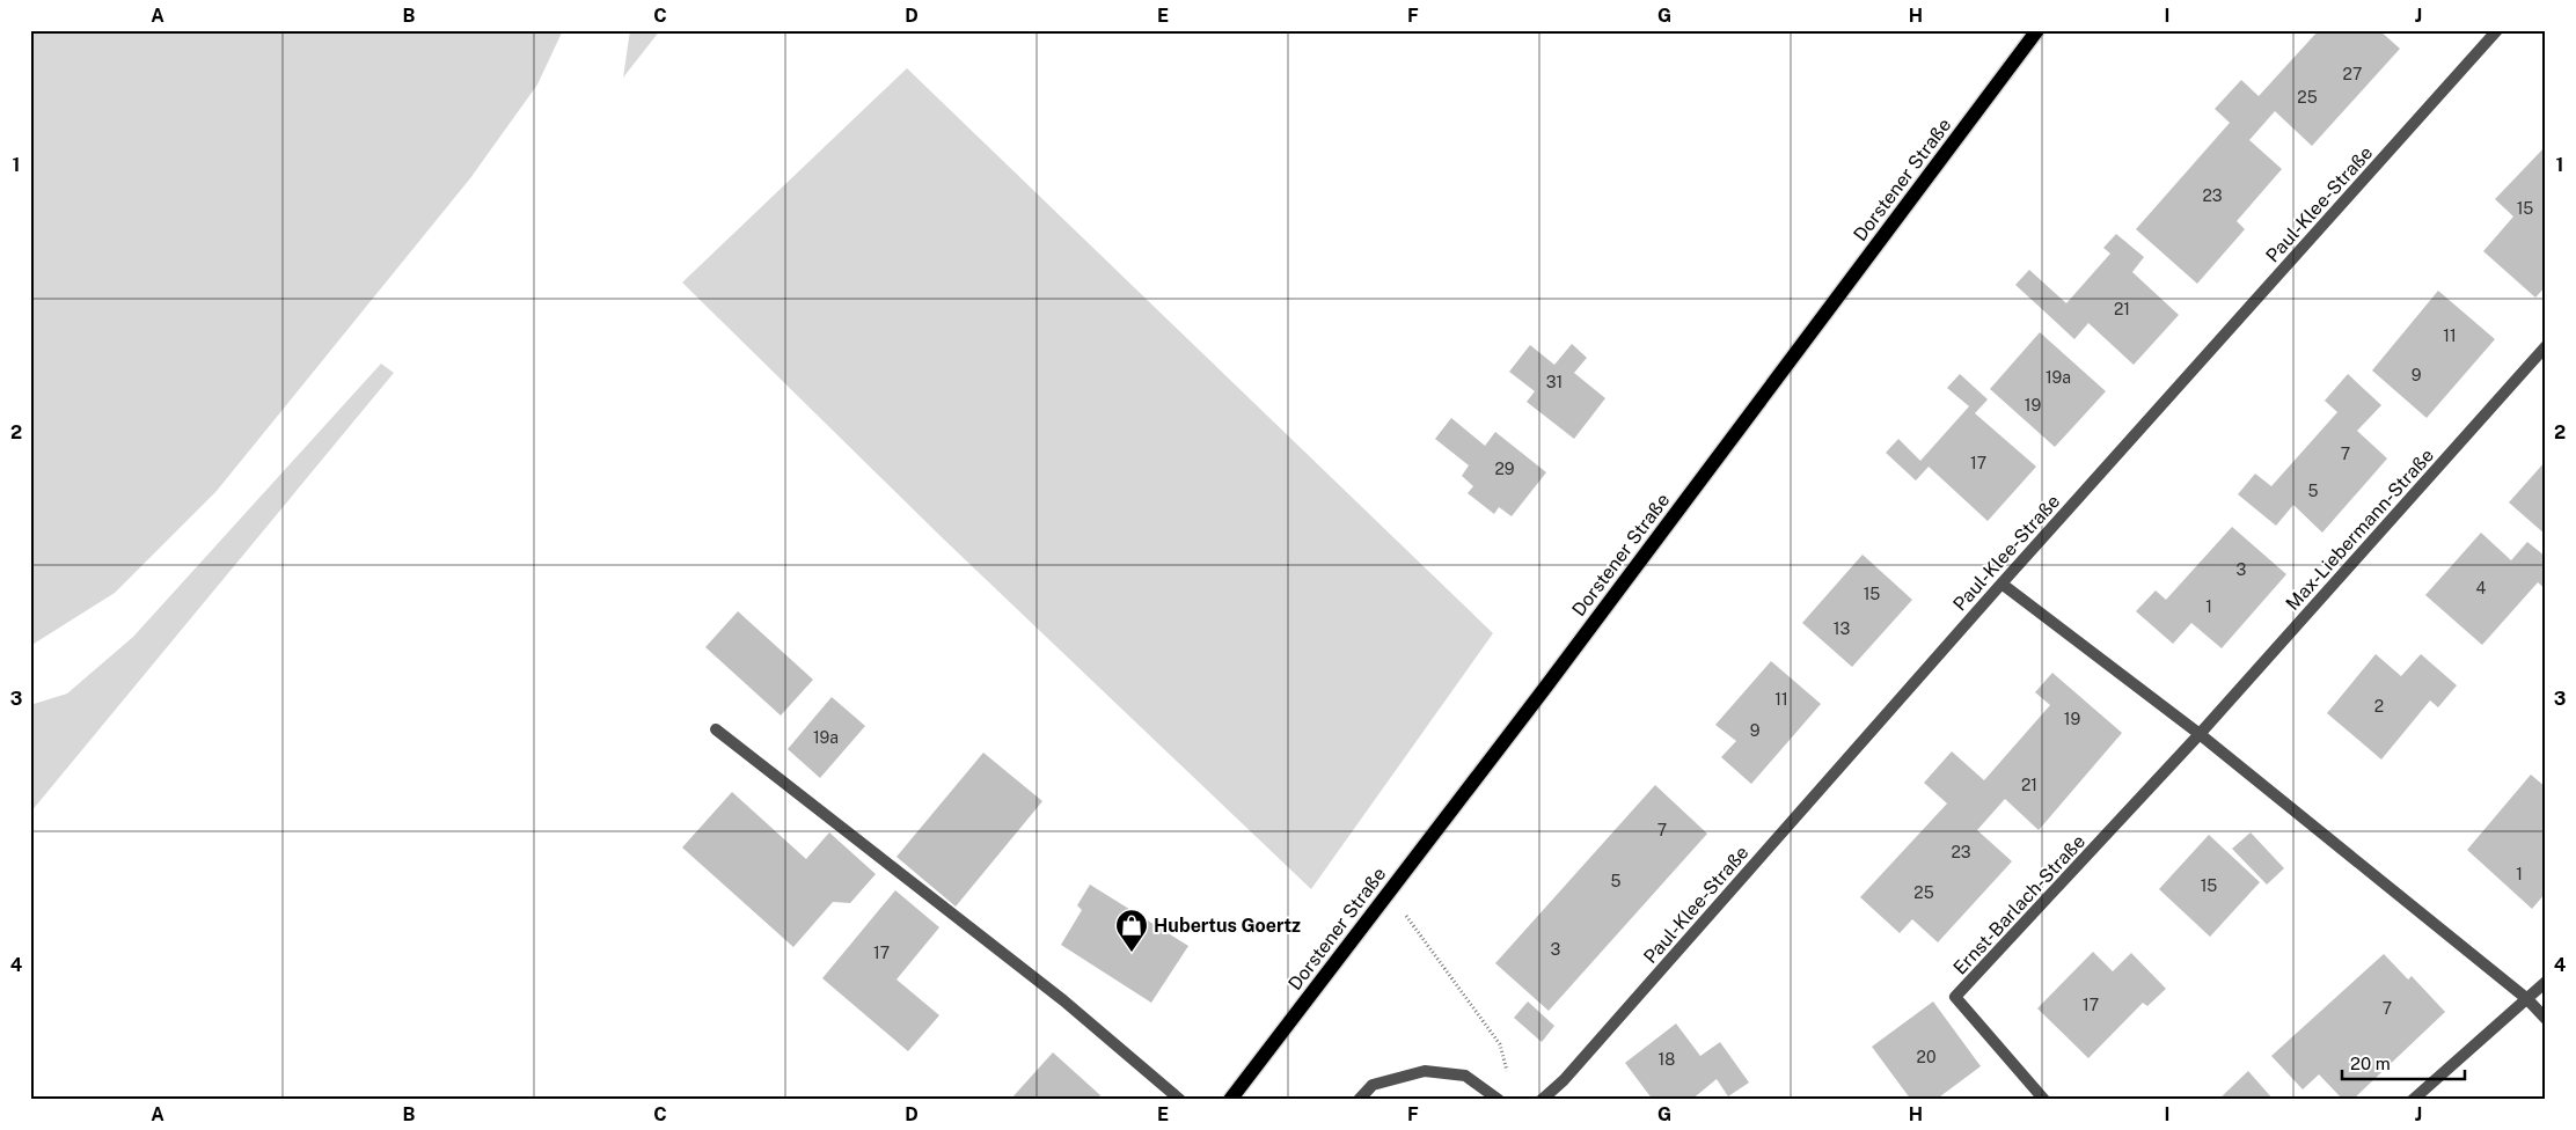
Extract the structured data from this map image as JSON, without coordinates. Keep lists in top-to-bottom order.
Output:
{
  "streets": {
    "main road": ["Dorstener Straße"],
    "street": ["Paul-Klee-Straße", "Max-Liebermann-Straße", "Ernst-Barlach-Straße"]
  },
  "crossings": [
    ["Max-Liebermann-Straße", "Ernst-Barlach-Straße"]
  ],
  "places": {
    "shop": ["Hubertus Goertz"]
  },
  "house_numbers": [
    "27",
    "25",
    "23",
    "15",
    "21",
    "11",
    "9",
    "19a",
    "31",
    "19",
    "7",
    "17",
    "29",
    "5",
    "3",
    "4",
    "15",
    "1",
    "13",
    "11",
    "2",
    "19",
    "9",
    "19a",
    "21",
    "7",
    "23",
    "1",
    "5",
    "15",
    "25",
    "3",
    "17",
    "17",
    "7",
    "20",
    "18"
  ],
  "scale_bar": "20 m",
  "grid": {
    "columns": [
      "A",
      "B",
      "C",
      "D",
      "E",
      "F",
      "G",
      "H",
      "I",
      "J"
    ],
    "rows": [
      "1",
      "2",
      "3",
      "4"
    ]
  }
}
